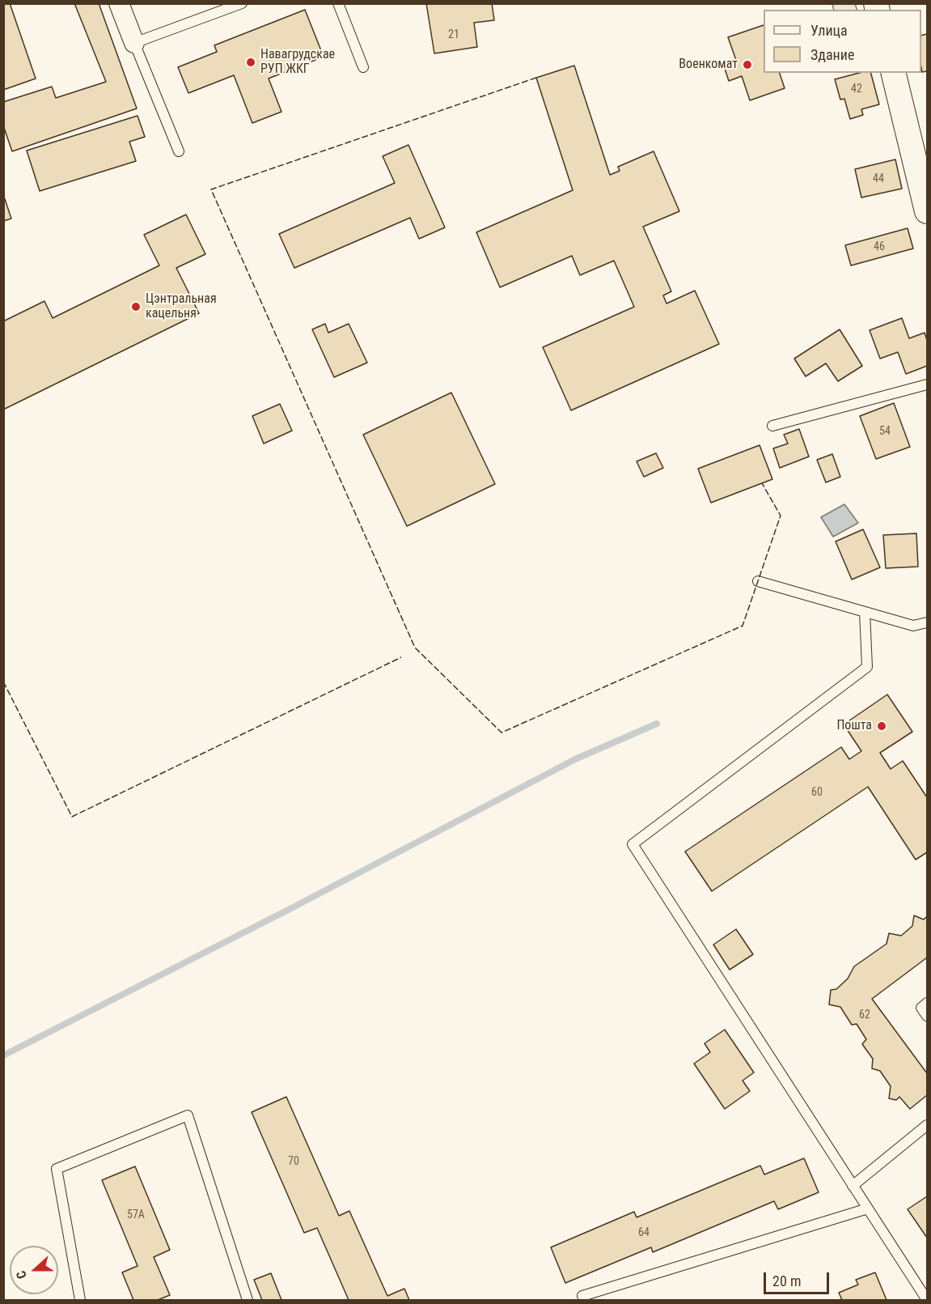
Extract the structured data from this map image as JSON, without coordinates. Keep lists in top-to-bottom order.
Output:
{
  "places": [
    "Навагрудскае РУП ЖКГ",
    "Военкомат",
    "Цэнтральная кацельня",
    "Пошта"
  ],
  "house_numbers": [
    "21",
    "42",
    "44",
    "46",
    "54",
    "60",
    "62",
    "70",
    "57А",
    "64"
  ],
  "legend": ["Улица", "Здание"],
  "scale_bar": "20 m",
  "north": "left"
}
